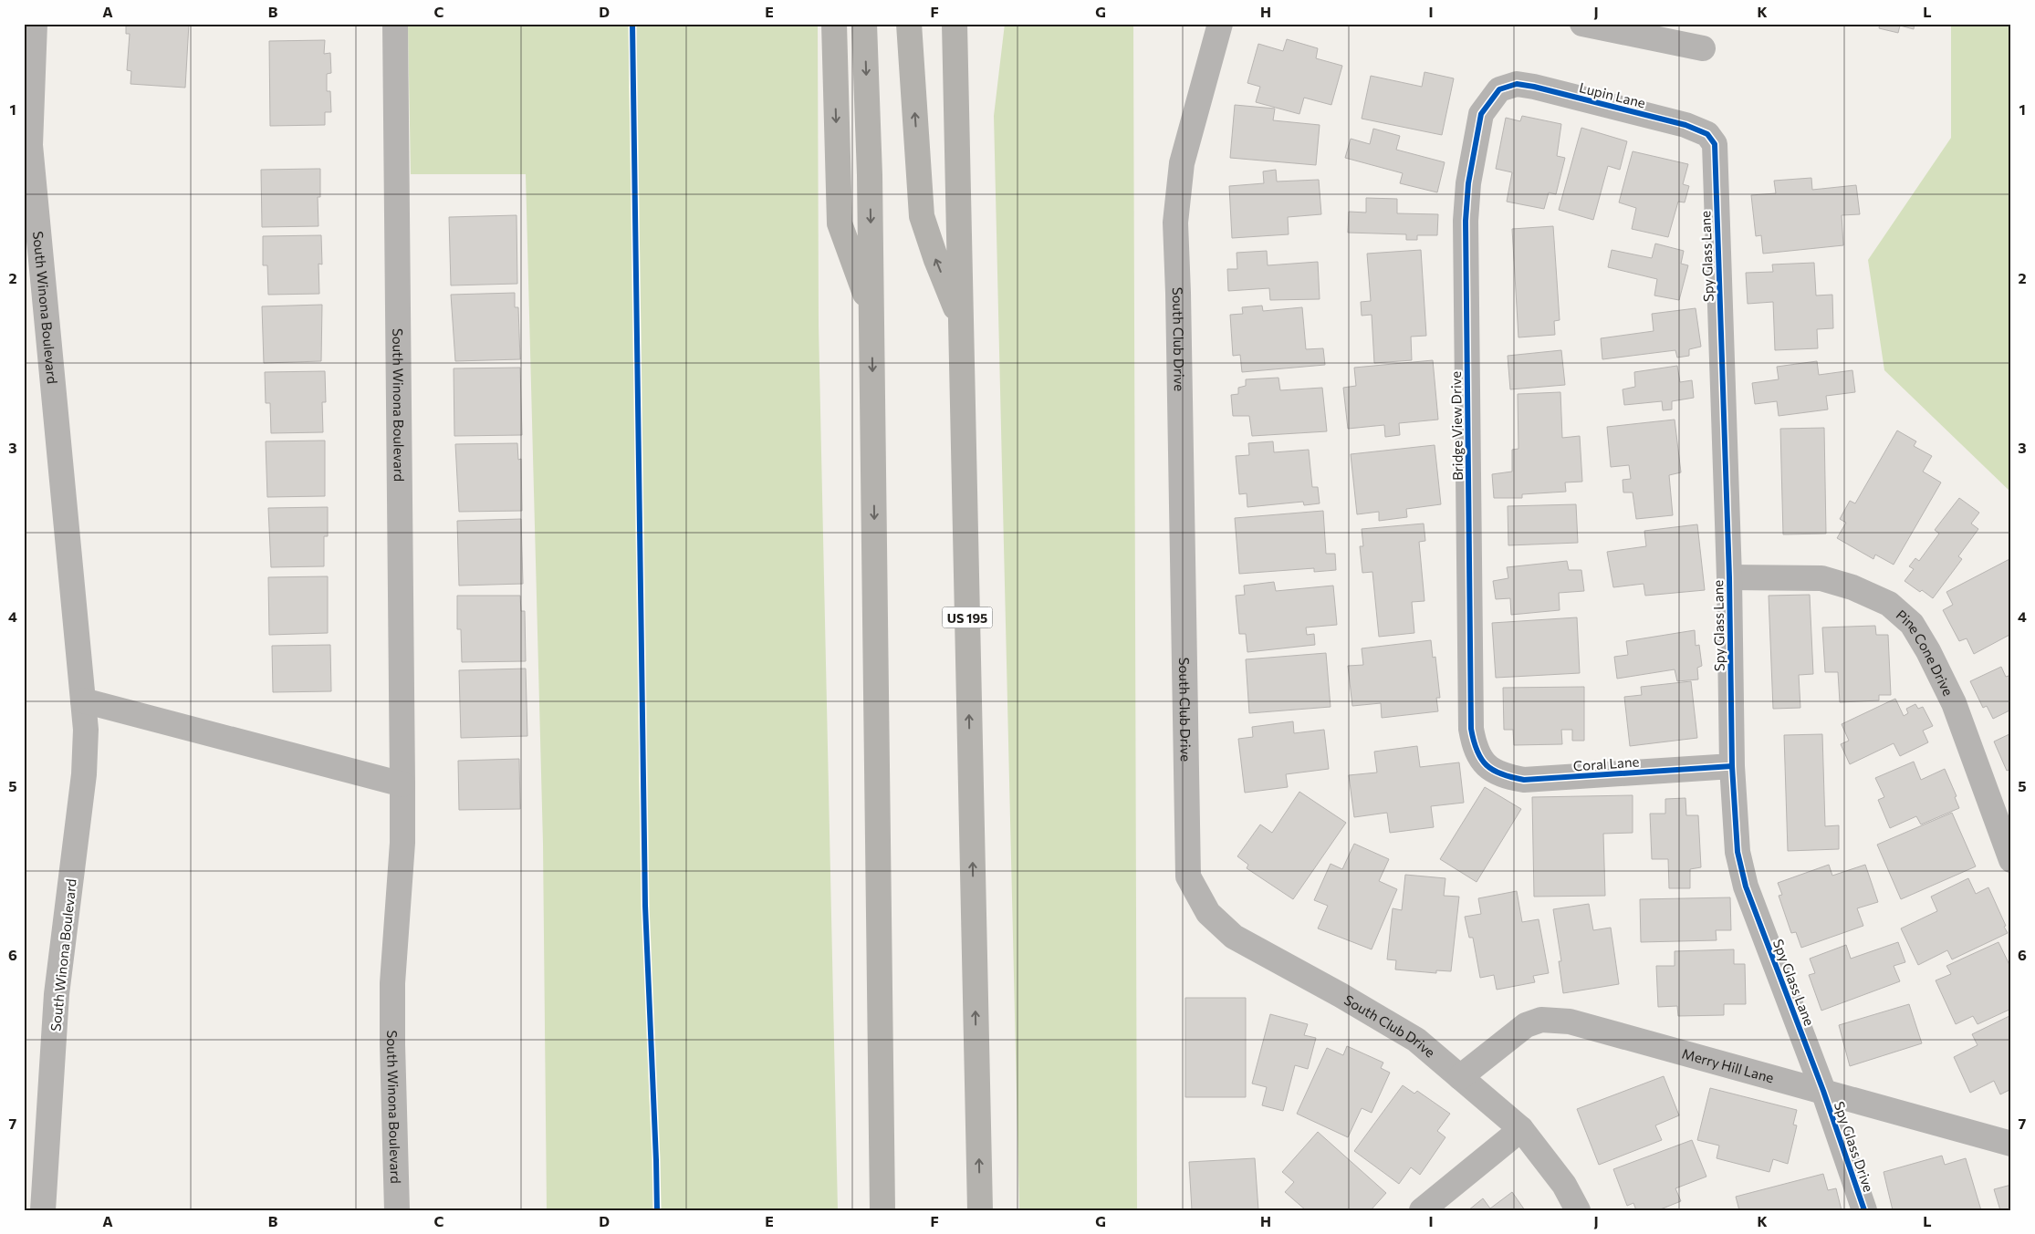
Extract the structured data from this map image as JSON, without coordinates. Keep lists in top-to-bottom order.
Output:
{
  "streets": {
    "highway": ["US 195"],
    "street": [
      "Lupin Lane",
      "Spy Glass Lane",
      "South Winona Boulevard",
      "South Club Drive",
      "Bridge View Drive",
      "Pine Cone Drive",
      "Coral Lane",
      "Merry Hill Lane",
      "Spy Glass Drive"
    ]
  },
  "crossings": [
    ["Lupin Lane", "Spy Glass Lane"],
    ["Lupin Lane", "Bridge View Drive"],
    ["Spy Glass Lane", "Pine Cone Drive"],
    ["Spy Glass Lane", "Coral Lane"],
    ["Spy Glass Lane", "Merry Hill Lane"],
    ["Spy Glass Lane", "Spy Glass Drive"],
    ["South Club Drive", "Merry Hill Lane"],
    ["Bridge View Drive", "Coral Lane"],
    ["Merry Hill Lane", "Spy Glass Drive"]
  ],
  "grid": {
    "columns": [
      "A",
      "B",
      "C",
      "D",
      "E",
      "F",
      "G",
      "H",
      "I",
      "J",
      "K",
      "L"
    ],
    "rows": [
      "1",
      "2",
      "3",
      "4",
      "5",
      "6",
      "7"
    ]
  }
}
